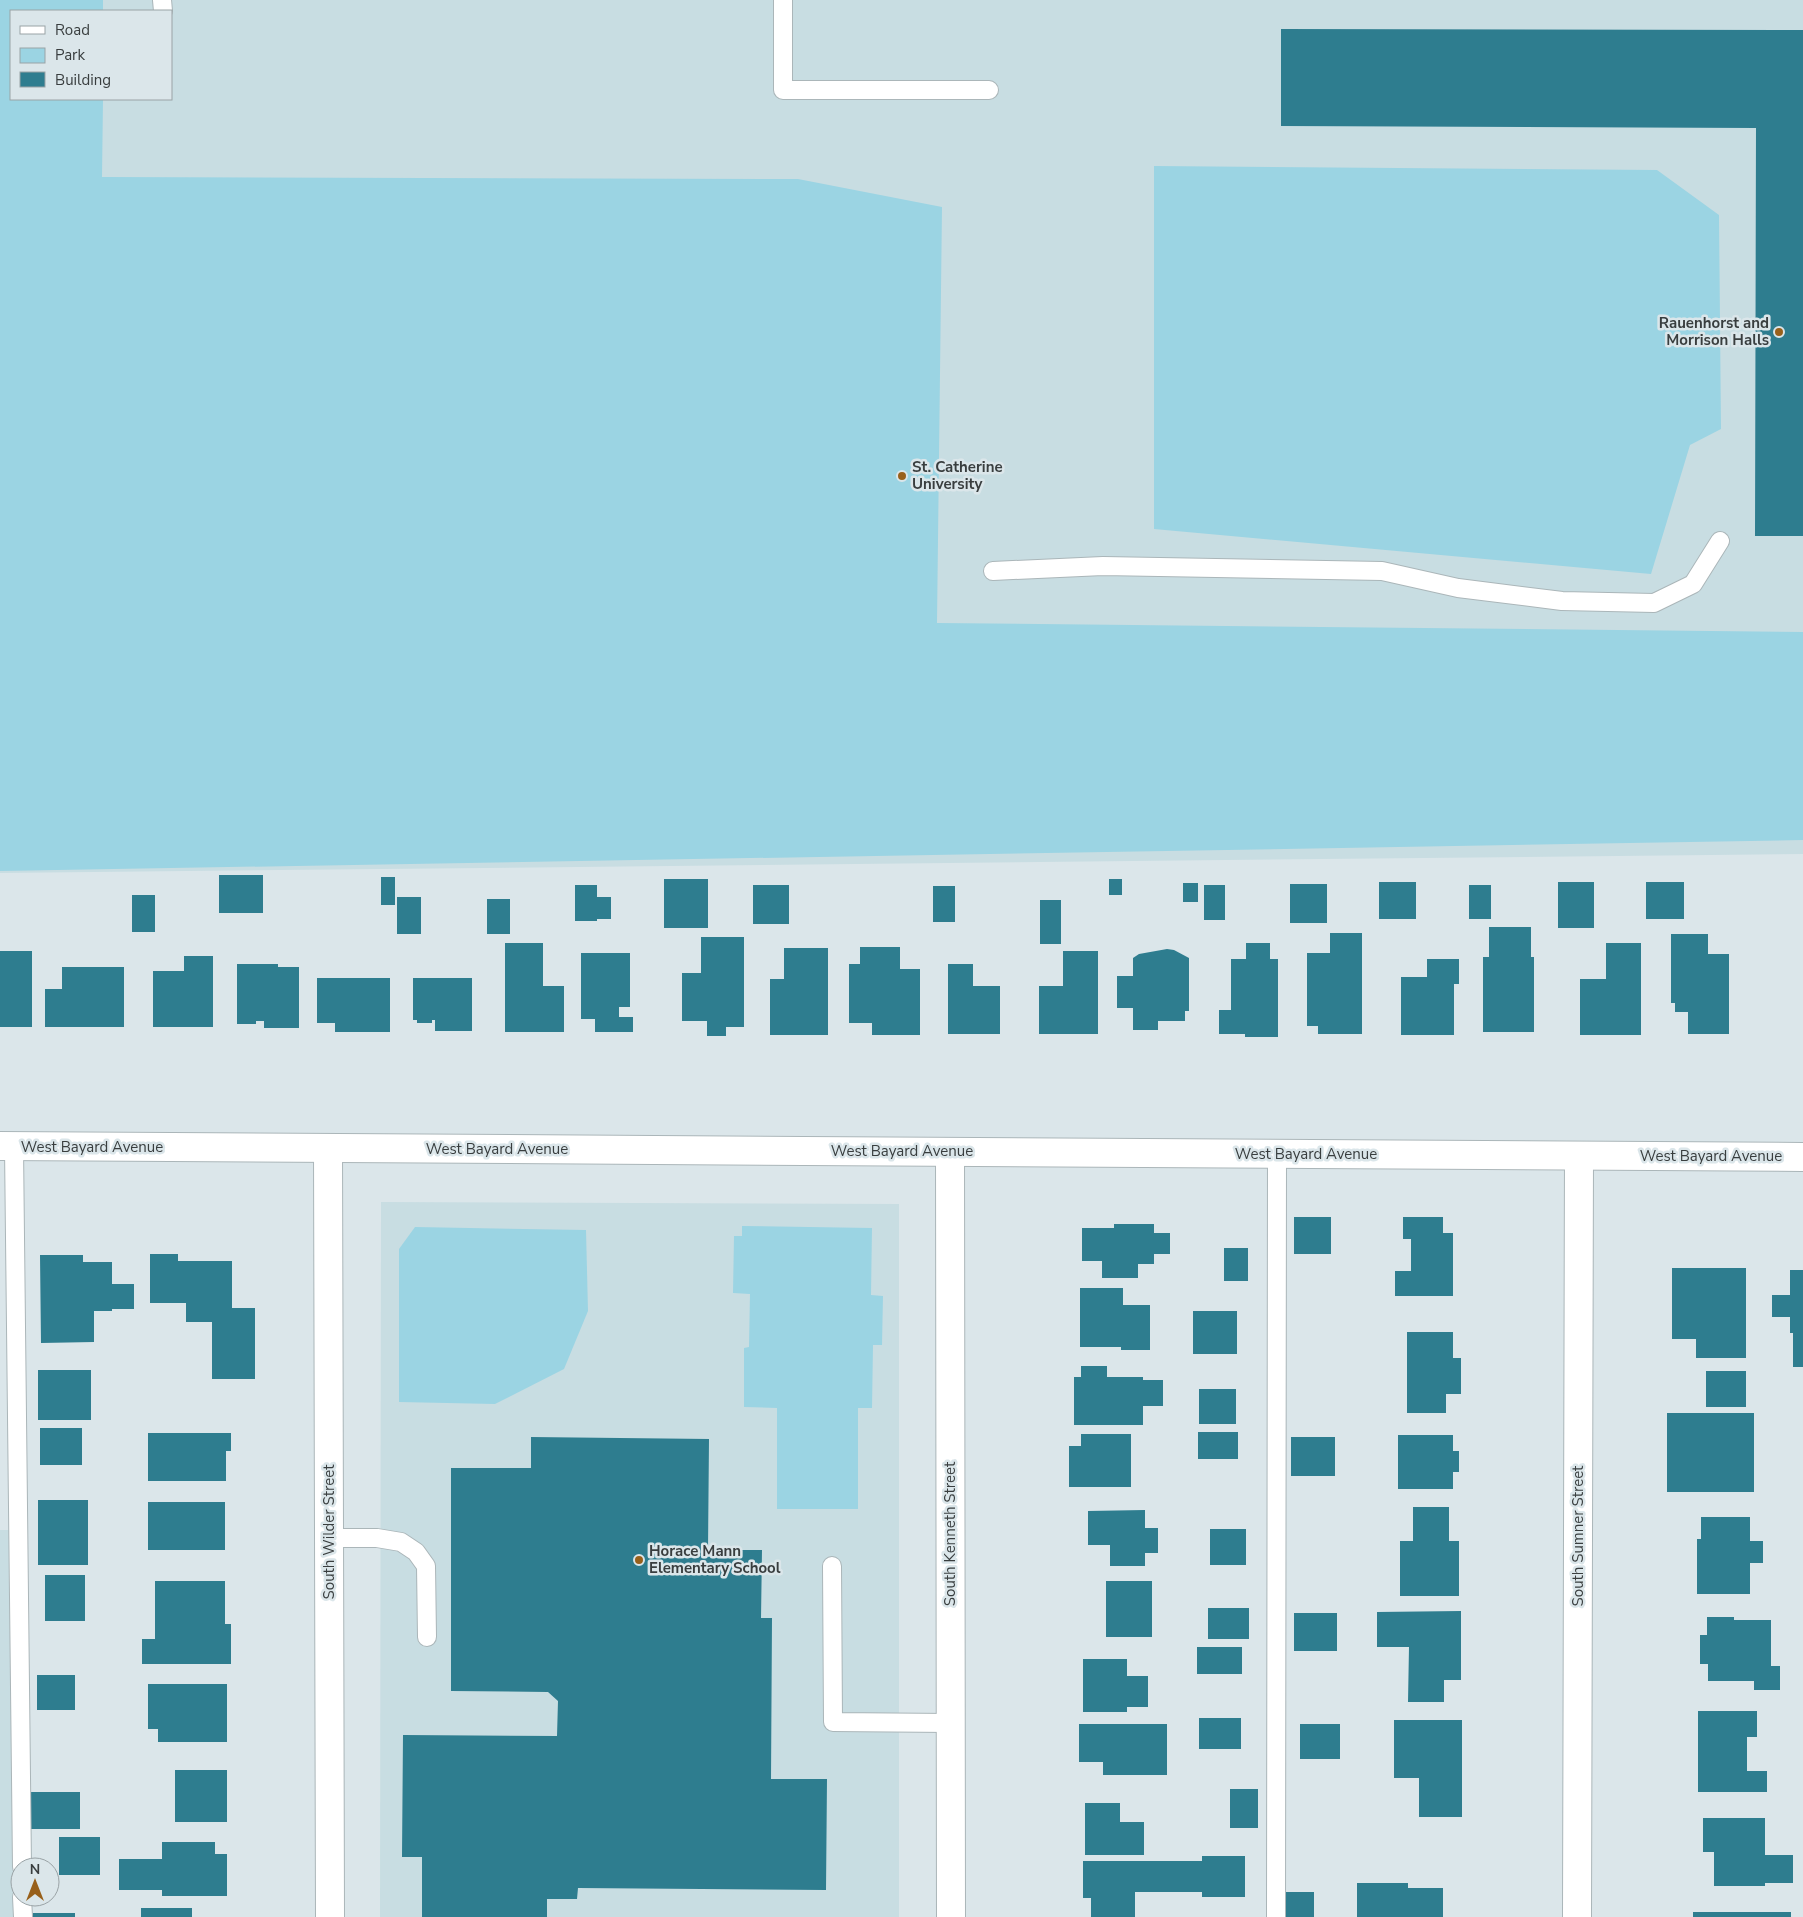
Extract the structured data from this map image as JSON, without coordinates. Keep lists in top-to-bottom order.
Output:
{
  "streets": {
    "street": [
      "West Bayard Avenue",
      "South Wilder Street",
      "South Kenneth Street",
      "South Sumner Street"
    ]
  },
  "crossings": [
    ["West Bayard Avenue", "South Wilder Street"],
    ["West Bayard Avenue", "South Kenneth Street"],
    ["West Bayard Avenue", "South Sumner Street"]
  ],
  "places": ["Rauenhorst and Morrison Halls", "St. Catherine University", "Horace Mann Elementary School"],
  "legend": ["Road", "Park", "Building"],
  "north": "top"
}
